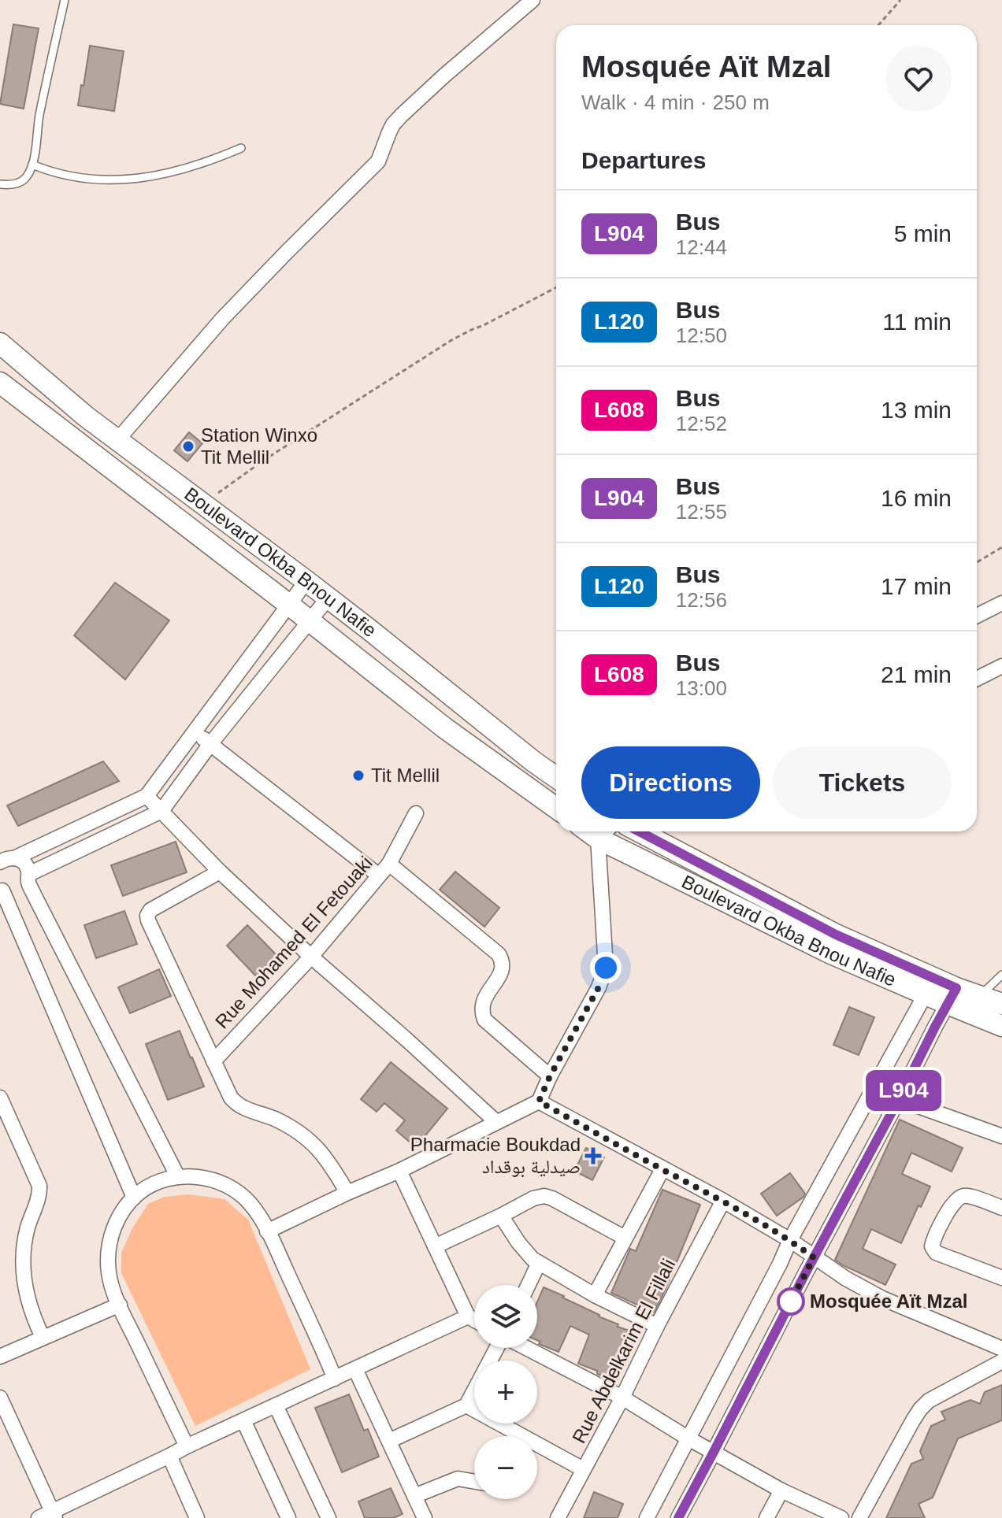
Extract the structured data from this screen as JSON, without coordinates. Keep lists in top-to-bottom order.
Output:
{
  "streets": {
    "main road": ["Boulevard Okba Bnou Nafie"],
    "street": ["Rue Mohamed El Fetouaki", "Rue Abdelkarim El Fillali"]
  },
  "places": {
    "other": ["Station Winxo Tit Mellil", "Tit Mellil", "Mosquée Aït Mzal"],
    "health": ["Pharmacie Boukdad صيدلية بوقداد"]
  },
  "lines": ["bus line L904"],
  "page": {
    "on_map": "L904",
    "heading": [
      ["Mosquée Aït Mzal", "Walk · 4 min · 250 m"],
      "Departures"
    ],
    "list": [
      {
        "mark": "L904",
        "name": "Bus",
        "note": "12:44",
        "value": "5 min"
      },
      {
        "mark": "L120",
        "name": "Bus",
        "note": "12:50",
        "value": "11 min"
      },
      {
        "mark": "L608",
        "name": "Bus",
        "note": "12:52",
        "value": "13 min"
      },
      {
        "mark": "L904",
        "name": "Bus",
        "note": "12:55",
        "value": "16 min"
      },
      {
        "mark": "L120",
        "name": "Bus",
        "note": "12:56",
        "value": "17 min"
      },
      {
        "mark": "L608",
        "name": "Bus",
        "note": "13:00",
        "value": "21 min"
      }
    ],
    "buttons": ["Directions", "Tickets"],
    "map_buttons": ["+", "−"]
  }
}
